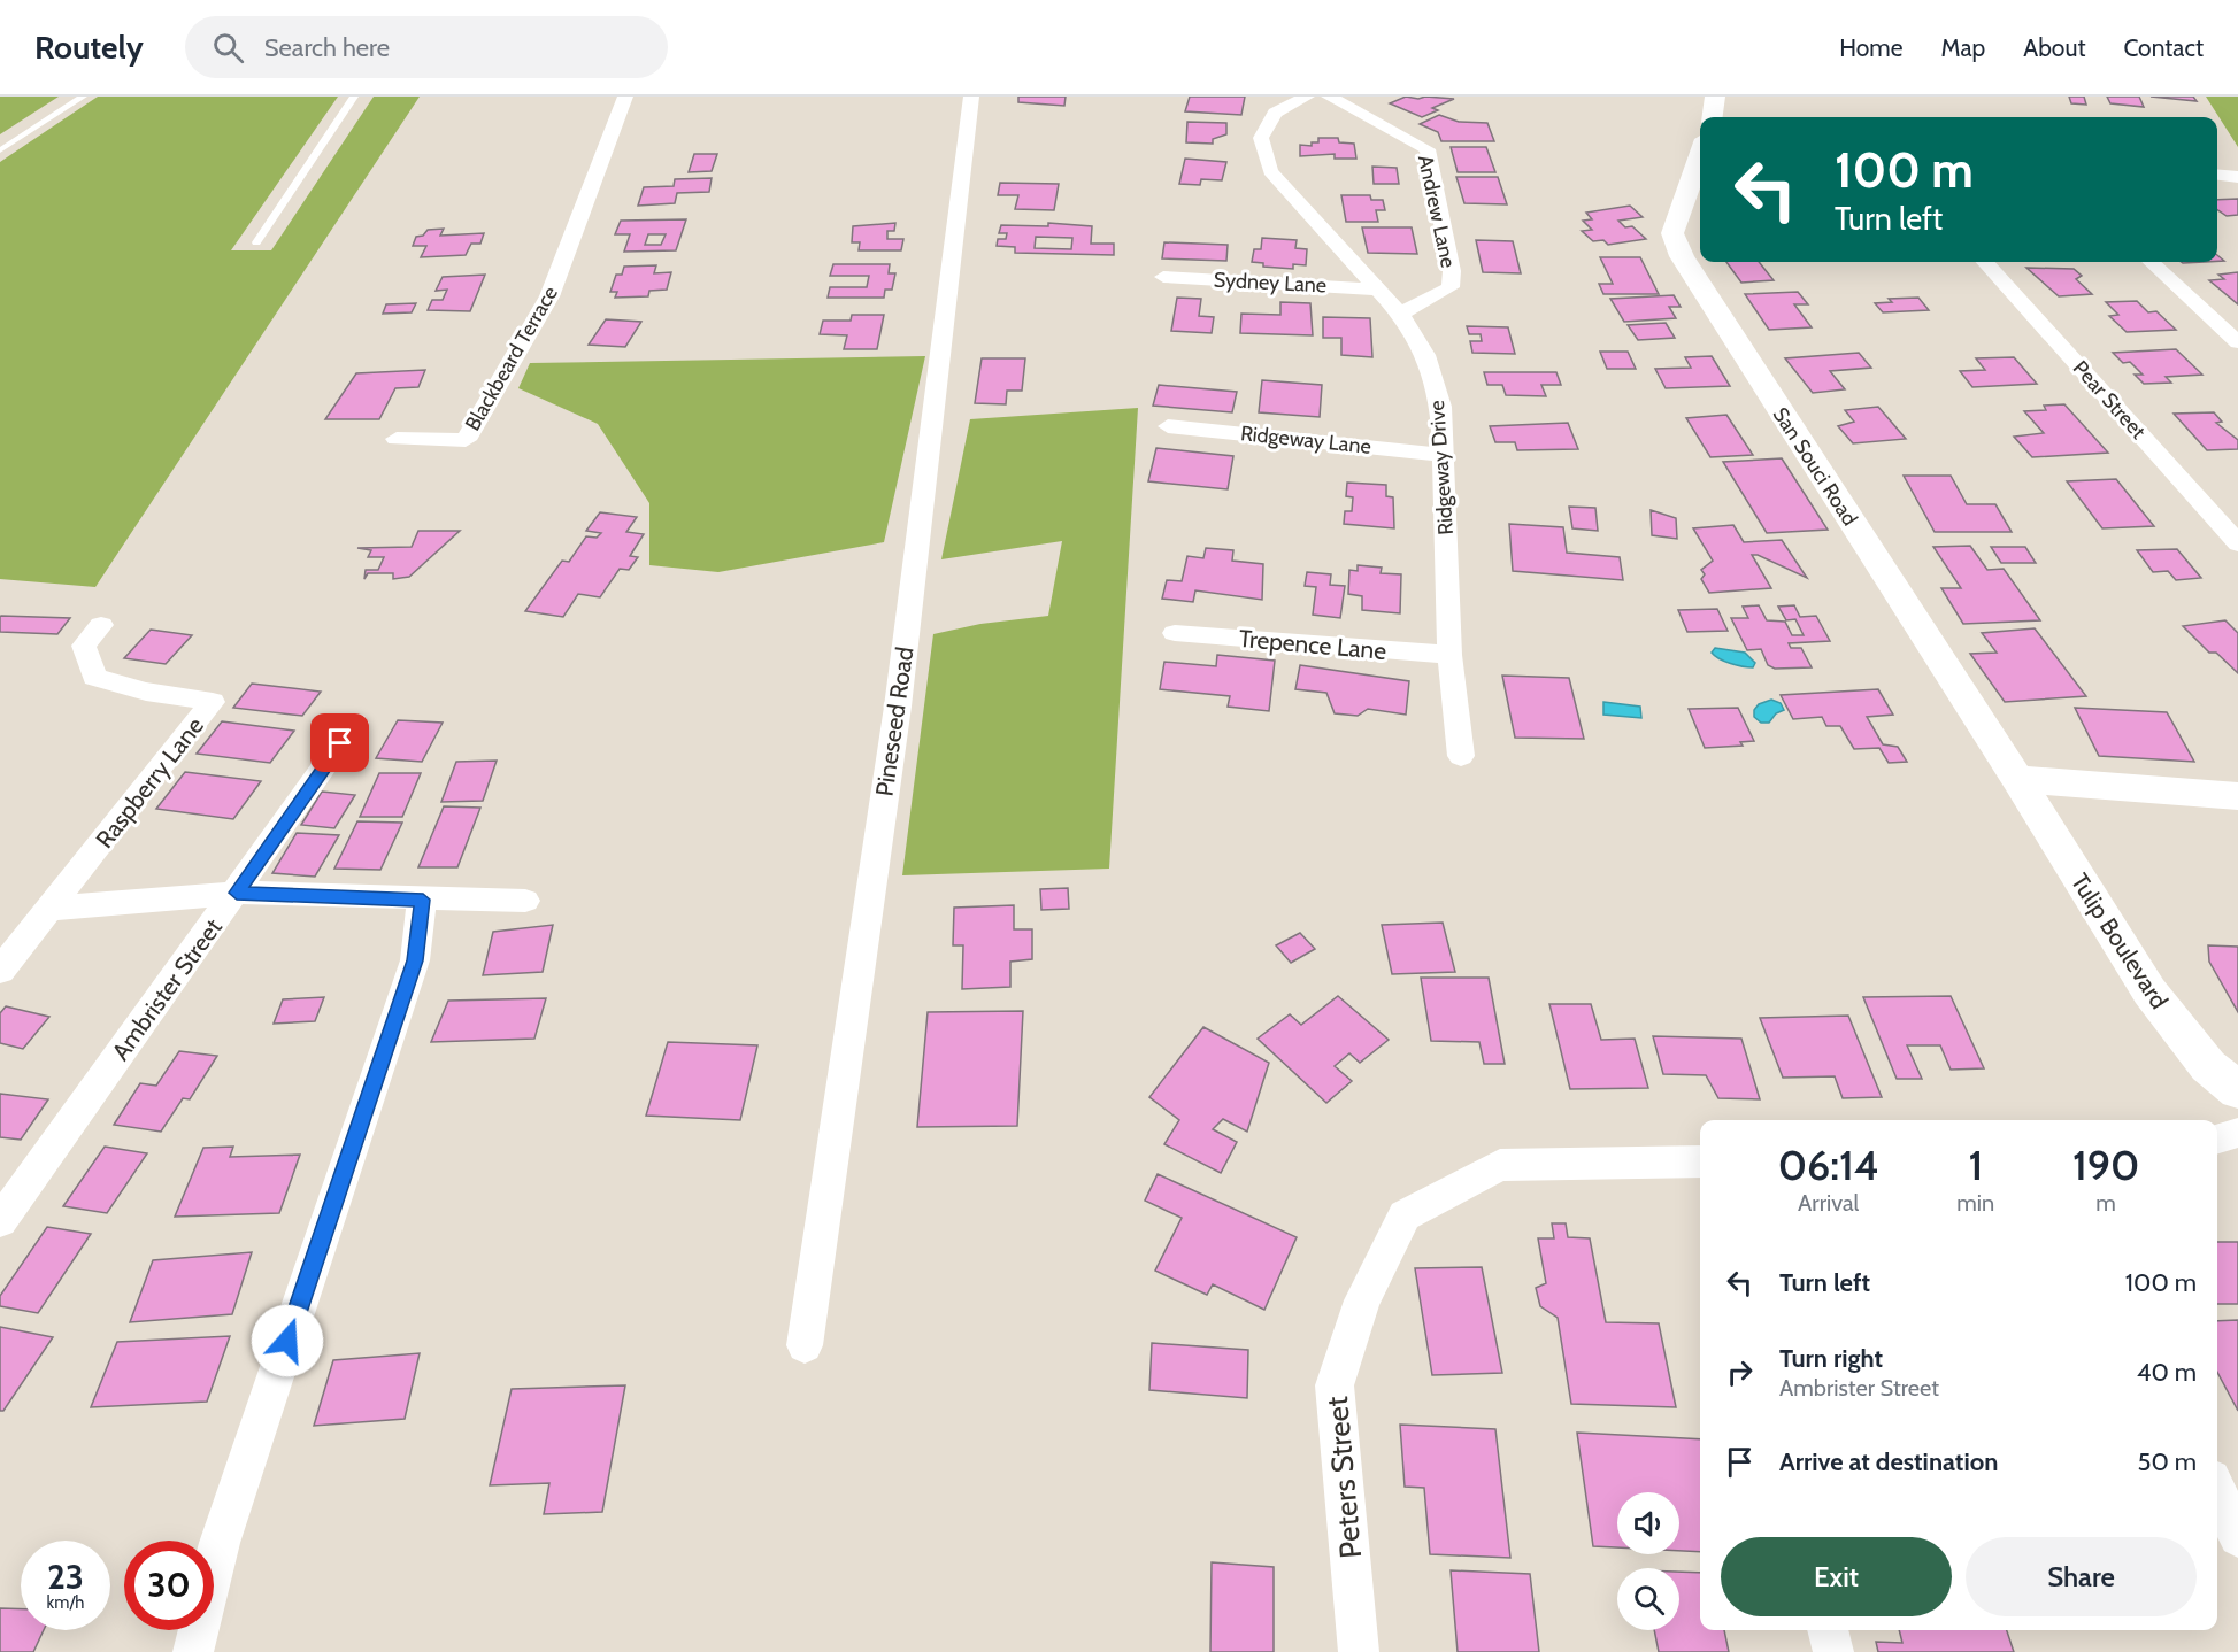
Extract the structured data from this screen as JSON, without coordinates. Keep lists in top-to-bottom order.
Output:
{
  "streets": {
    "street": [
      "Andrew Lane",
      "Sydney Lane",
      "Blackbeard Terrace",
      "Pear Street",
      "Ridgeway Lane",
      "San Souci Road",
      "Ridgeway Drive",
      "Trepence Lane",
      "Pineseed Road",
      "Raspberry Lane",
      "Tulip Boulevard",
      "Ambrister Street",
      "Peters Street"
    ]
  },
  "crossings": [
    ["Andrew Lane", "Ridgeway Drive"],
    ["Sydney Lane", "Ridgeway Drive"],
    ["Ridgeway Lane", "Ridgeway Drive"],
    ["San Souci Road", "Tulip Boulevard"],
    ["Ridgeway Drive", "Trepence Lane"]
  ],
  "page": {
    "header": "Routely",
    "search": "Search here",
    "nav": [
      "Home",
      "Map",
      "About",
      "Contact"
    ],
    "turn": ["100 m", "Turn left"],
    "eta": [
      "06:14",
      "Arrival",
      "1",
      "min",
      "190",
      "m"
    ],
    "list": [
      {
        "name": "Turn left",
        "value": "100 m"
      },
      {
        "name": "Turn right",
        "note": "Ambrister Street",
        "value": "40 m"
      },
      {
        "name": "Arrive at destination",
        "value": "50 m"
      }
    ],
    "buttons": ["Exit", "Share"],
    "speed": "23 km/h",
    "limit": "30"
  }
}
